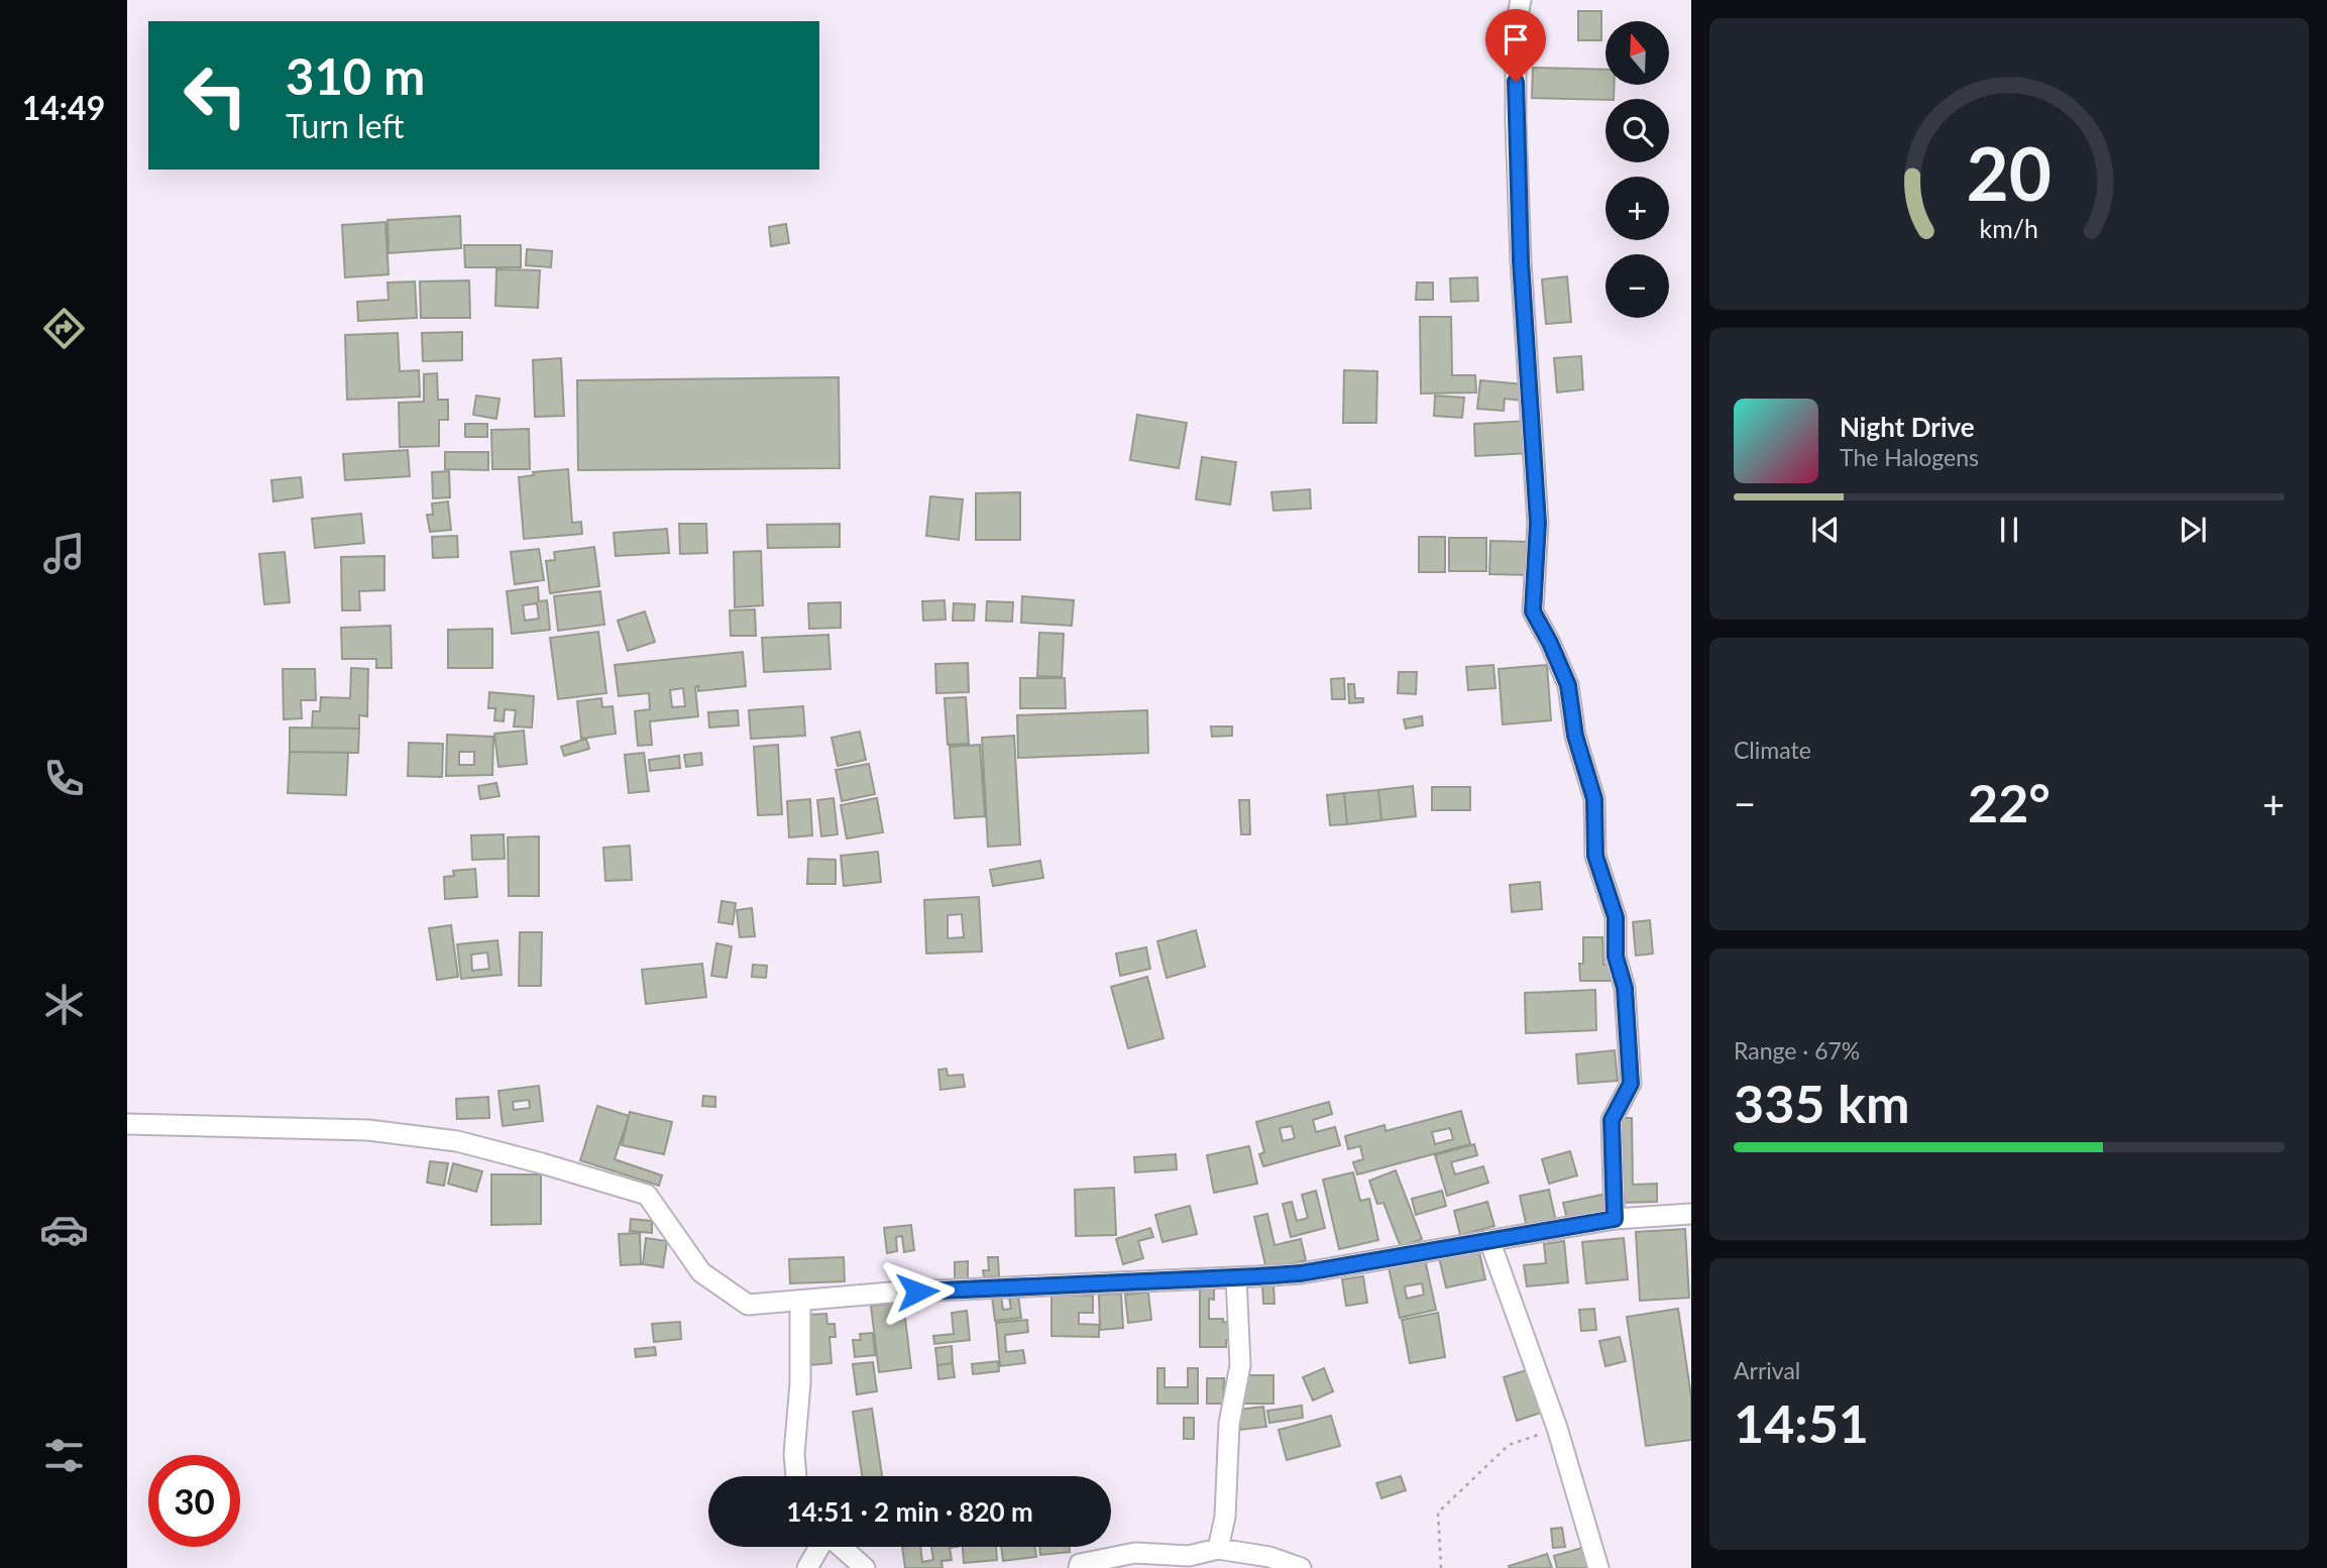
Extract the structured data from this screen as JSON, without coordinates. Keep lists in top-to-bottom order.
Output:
{
  "north": "top",
  "page": {
    "tabs": "14:49",
    "map_buttons": ["+", "−"],
    "turn": ["310 m", "Turn left"],
    "song": ["Night Drive", "The Halogens"],
    "tile": [
      "Climate",
      ["Range · 67%", "335 km"],
      ["Arrival", "14:51"]
    ],
    "heat": ["−", "22°", "+"],
    "limit": "30",
    "trip": "14:51 · 2 min · 820 m",
    "gauge": ["20", "km/h"]
  }
}
